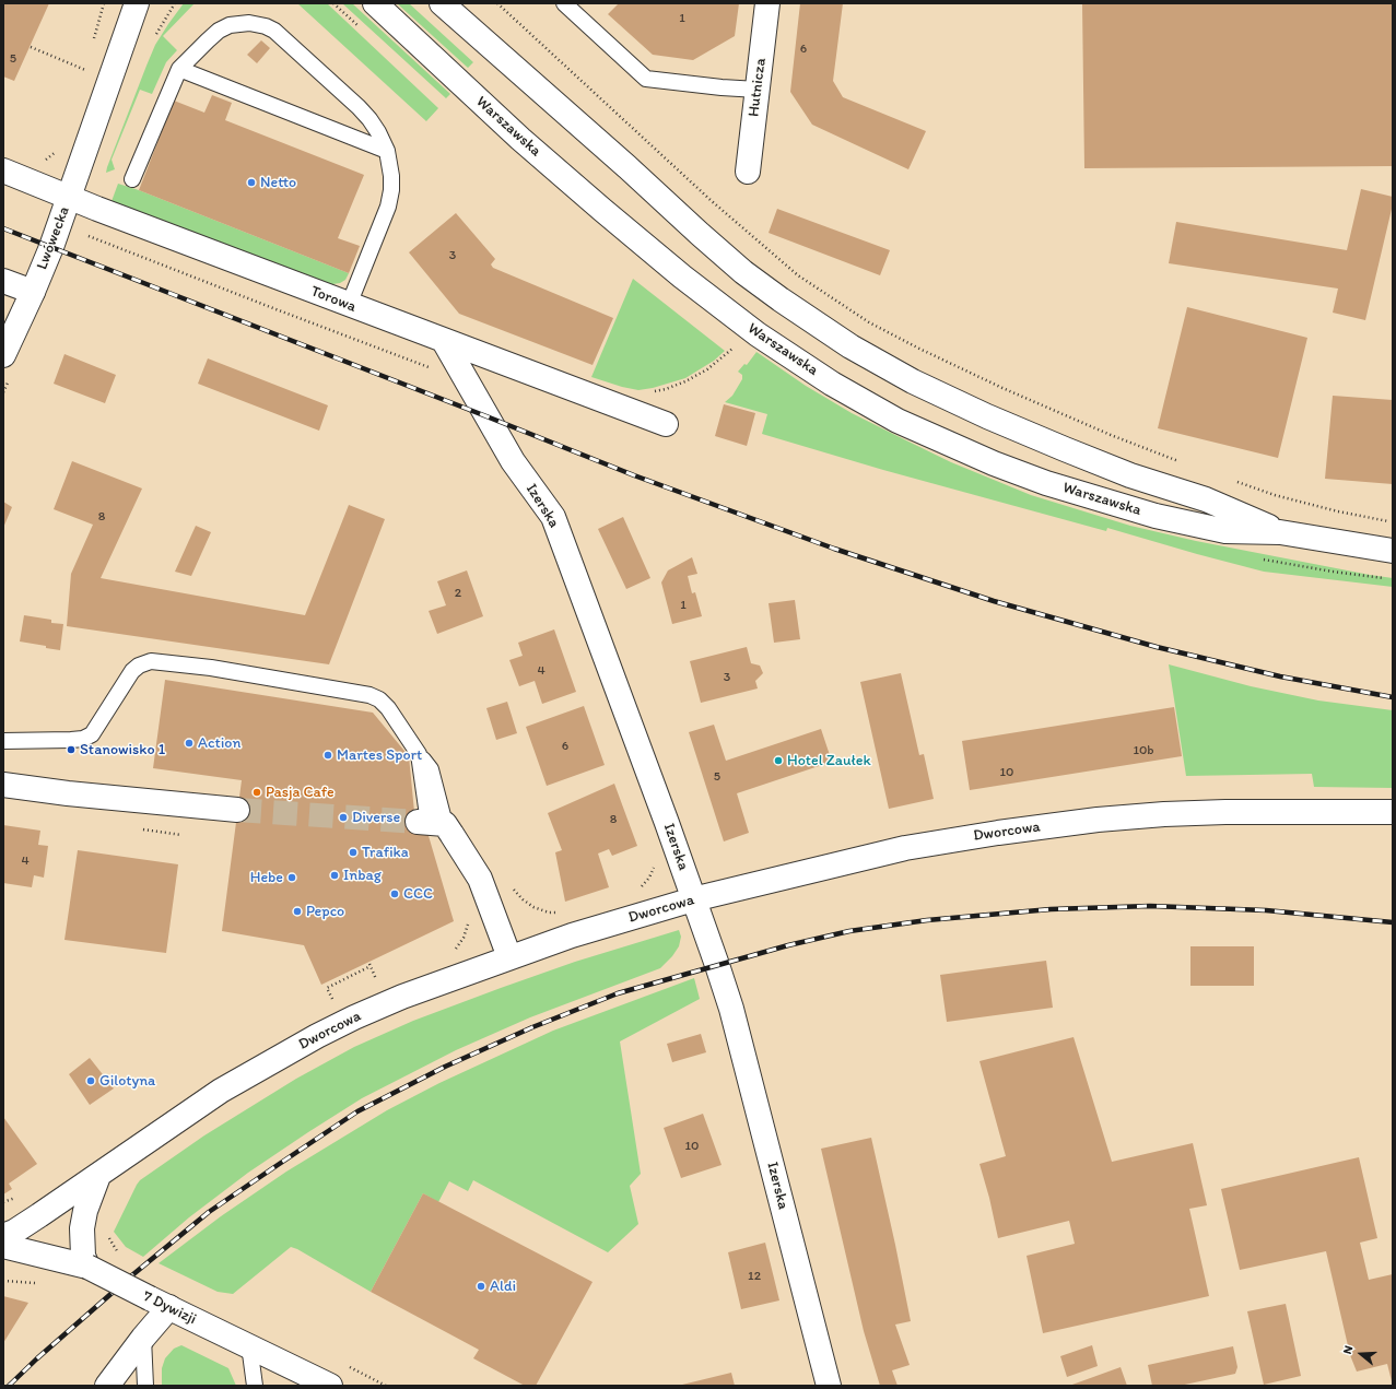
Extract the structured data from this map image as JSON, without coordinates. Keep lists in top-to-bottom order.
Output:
{
  "streets": {
    "street": [
      "Hutnicza",
      "Warszawska",
      "Lwówecka",
      "Torowa",
      "Izerska",
      "Dworcowa",
      "7 Dywizji"
    ]
  },
  "crossings": [
    ["Lwówecka", "Torowa"],
    ["Torowa", "Izerska"],
    ["Izerska", "Dworcowa"]
  ],
  "places": [
    "Netto",
    "Action",
    "Stanowisko 1",
    "Martes Sport",
    "Hotel Zaułek",
    "Pasja Cafe",
    "Diverse",
    "Trafika",
    "Inbag",
    "Hebe",
    "CCC",
    "Pepco",
    "Gilotyna",
    "Aldi"
  ],
  "house_numbers": [
    "1",
    "6",
    "5",
    "3",
    "8",
    "2",
    "1",
    "4",
    "3",
    "6",
    "10b",
    "10",
    "5",
    "8",
    "4",
    "10",
    "12"
  ],
  "north": "left"
}
